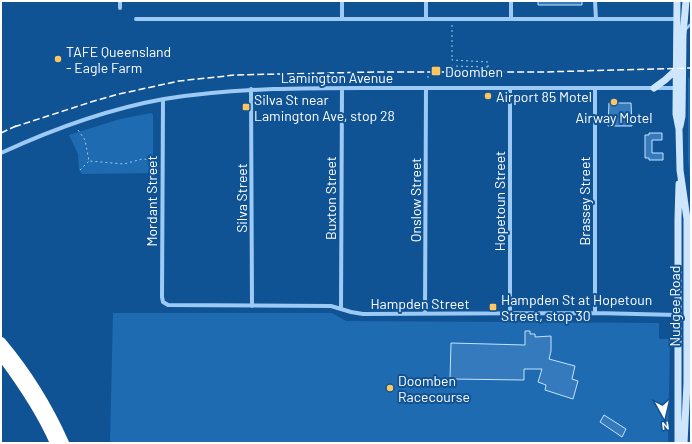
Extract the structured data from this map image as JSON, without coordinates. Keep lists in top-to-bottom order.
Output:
{
  "streets": {
    "main road": ["Nudgee Road"],
    "street": [
      "Lamington Avenue",
      "Silva Street",
      "Buxton Street",
      "Onslow Street",
      "Mordant Street",
      "Hopetoun Street",
      "Brassey Street",
      "Hampden Street"
    ]
  },
  "crossings": [
    ["Lamington Avenue", "Silva Street"],
    ["Lamington Avenue", "Buxton Street"],
    ["Lamington Avenue", "Onslow Street"],
    ["Lamington Avenue", "Mordant Street"],
    ["Lamington Avenue", "Hopetoun Street"],
    ["Lamington Avenue", "Brassey Street"],
    ["Lamington Avenue", "Nudgee Road"],
    ["Silva Street", "Hampden Street"],
    ["Buxton Street", "Hampden Street"],
    ["Onslow Street", "Hampden Street"],
    ["Mordant Street", "Hampden Street"],
    ["Hopetoun Street", "Hampden Street"],
    ["Brassey Street", "Hampden Street"],
    ["Hampden Street", "Nudgee Road"]
  ],
  "places": {
    "other": [
      "TAFE Queensland - Eagle Farm",
      "Airport 85 Motel",
      "Airway Motel",
      "Doomben Racecourse"
    ],
    "transit": ["Doomben", "Silva St near Lamington Ave, stop 28", "Hampden St at Hopetoun Street, stop 30"]
  },
  "north": "bottom"
}
